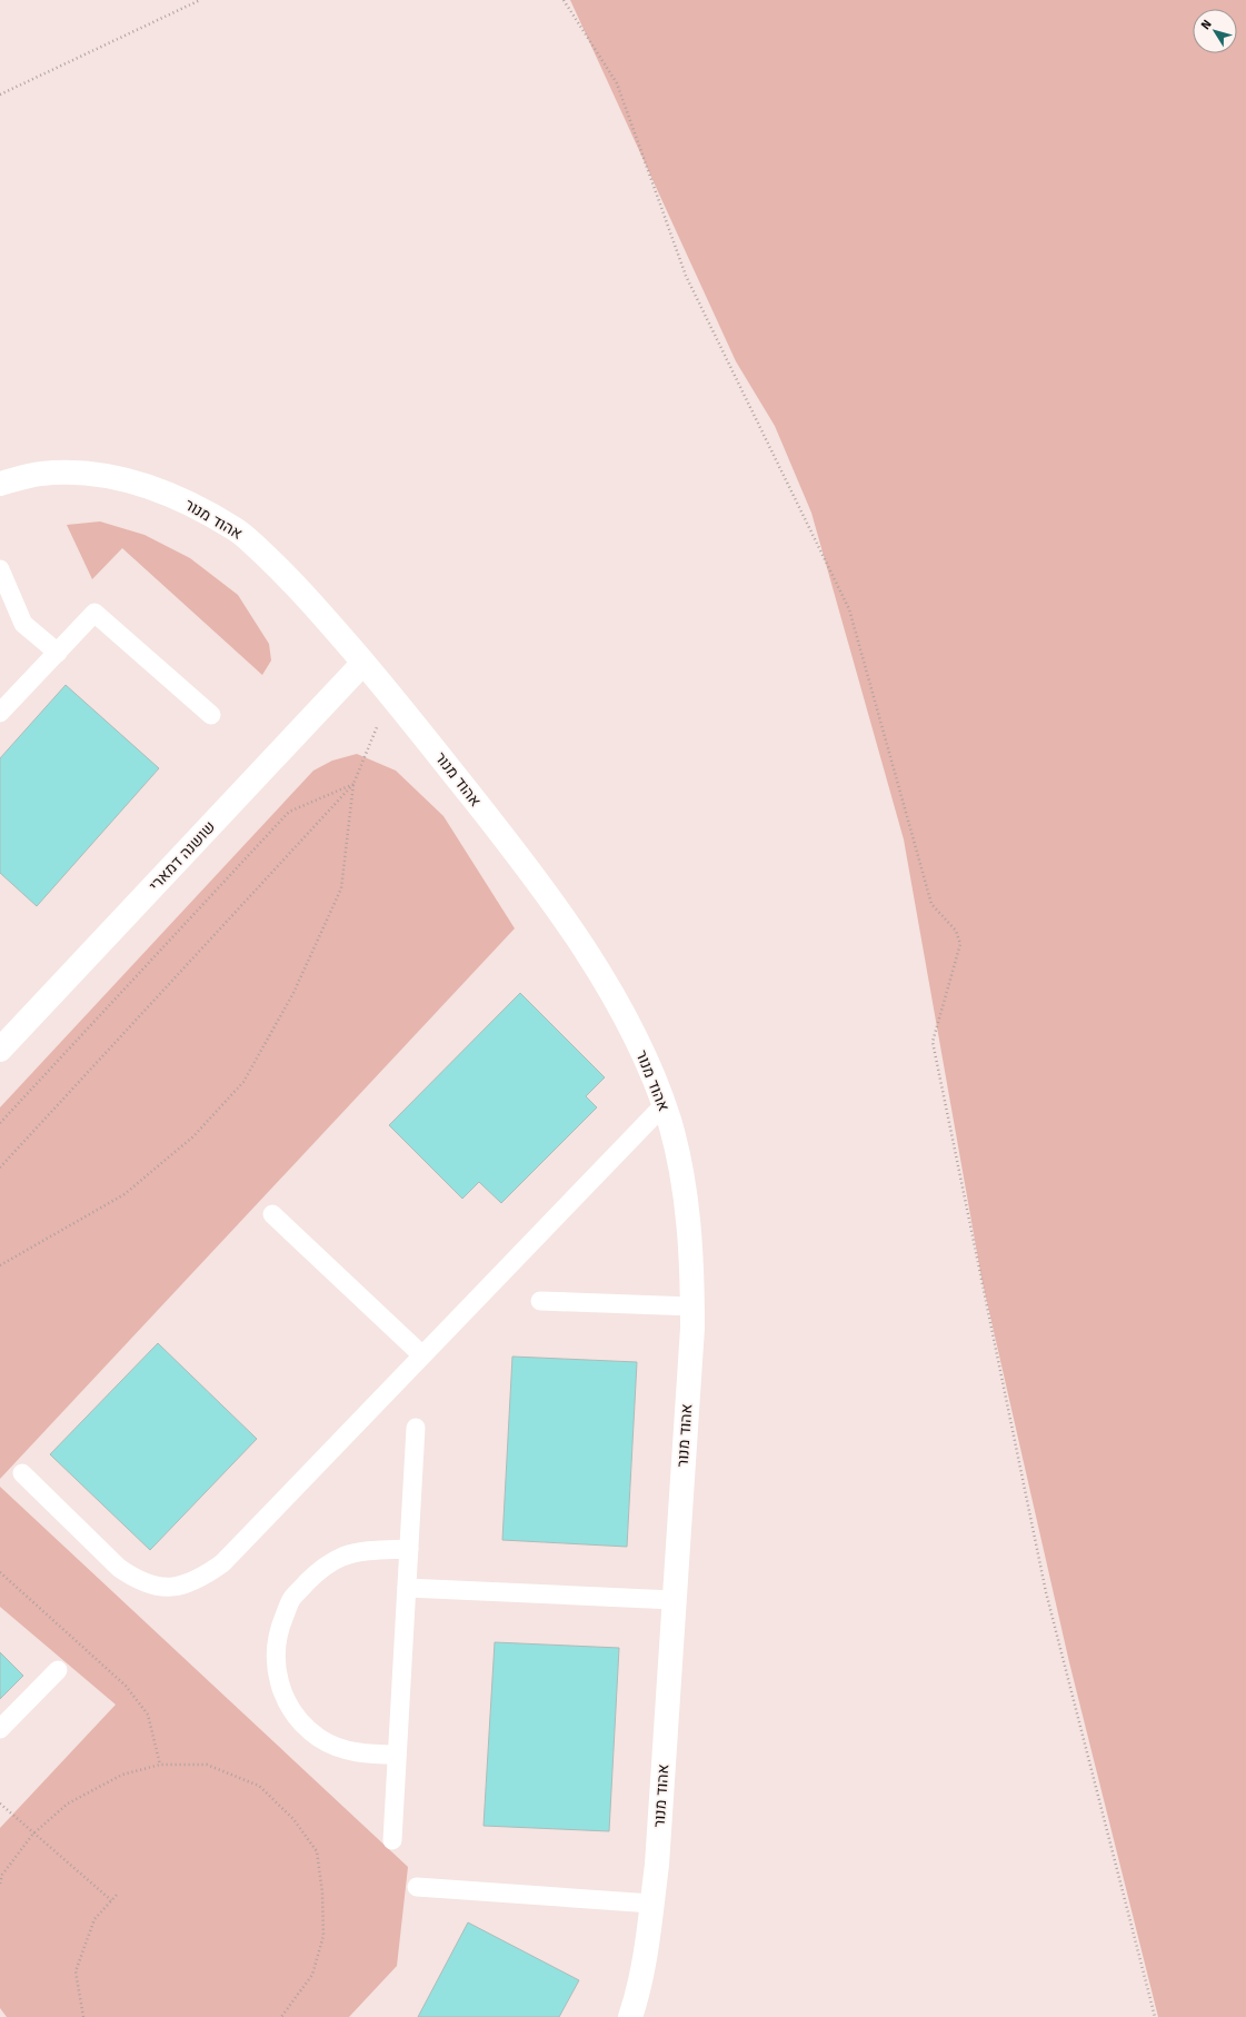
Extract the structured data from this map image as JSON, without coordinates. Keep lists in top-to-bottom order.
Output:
{
  "streets": {
    "street": ["אהוד מנור", "שושנה דמארי"]
  },
  "crossings": [
    ["אהוד מנור", "שושנה דמארי"]
  ],
  "north": "top left"
}
